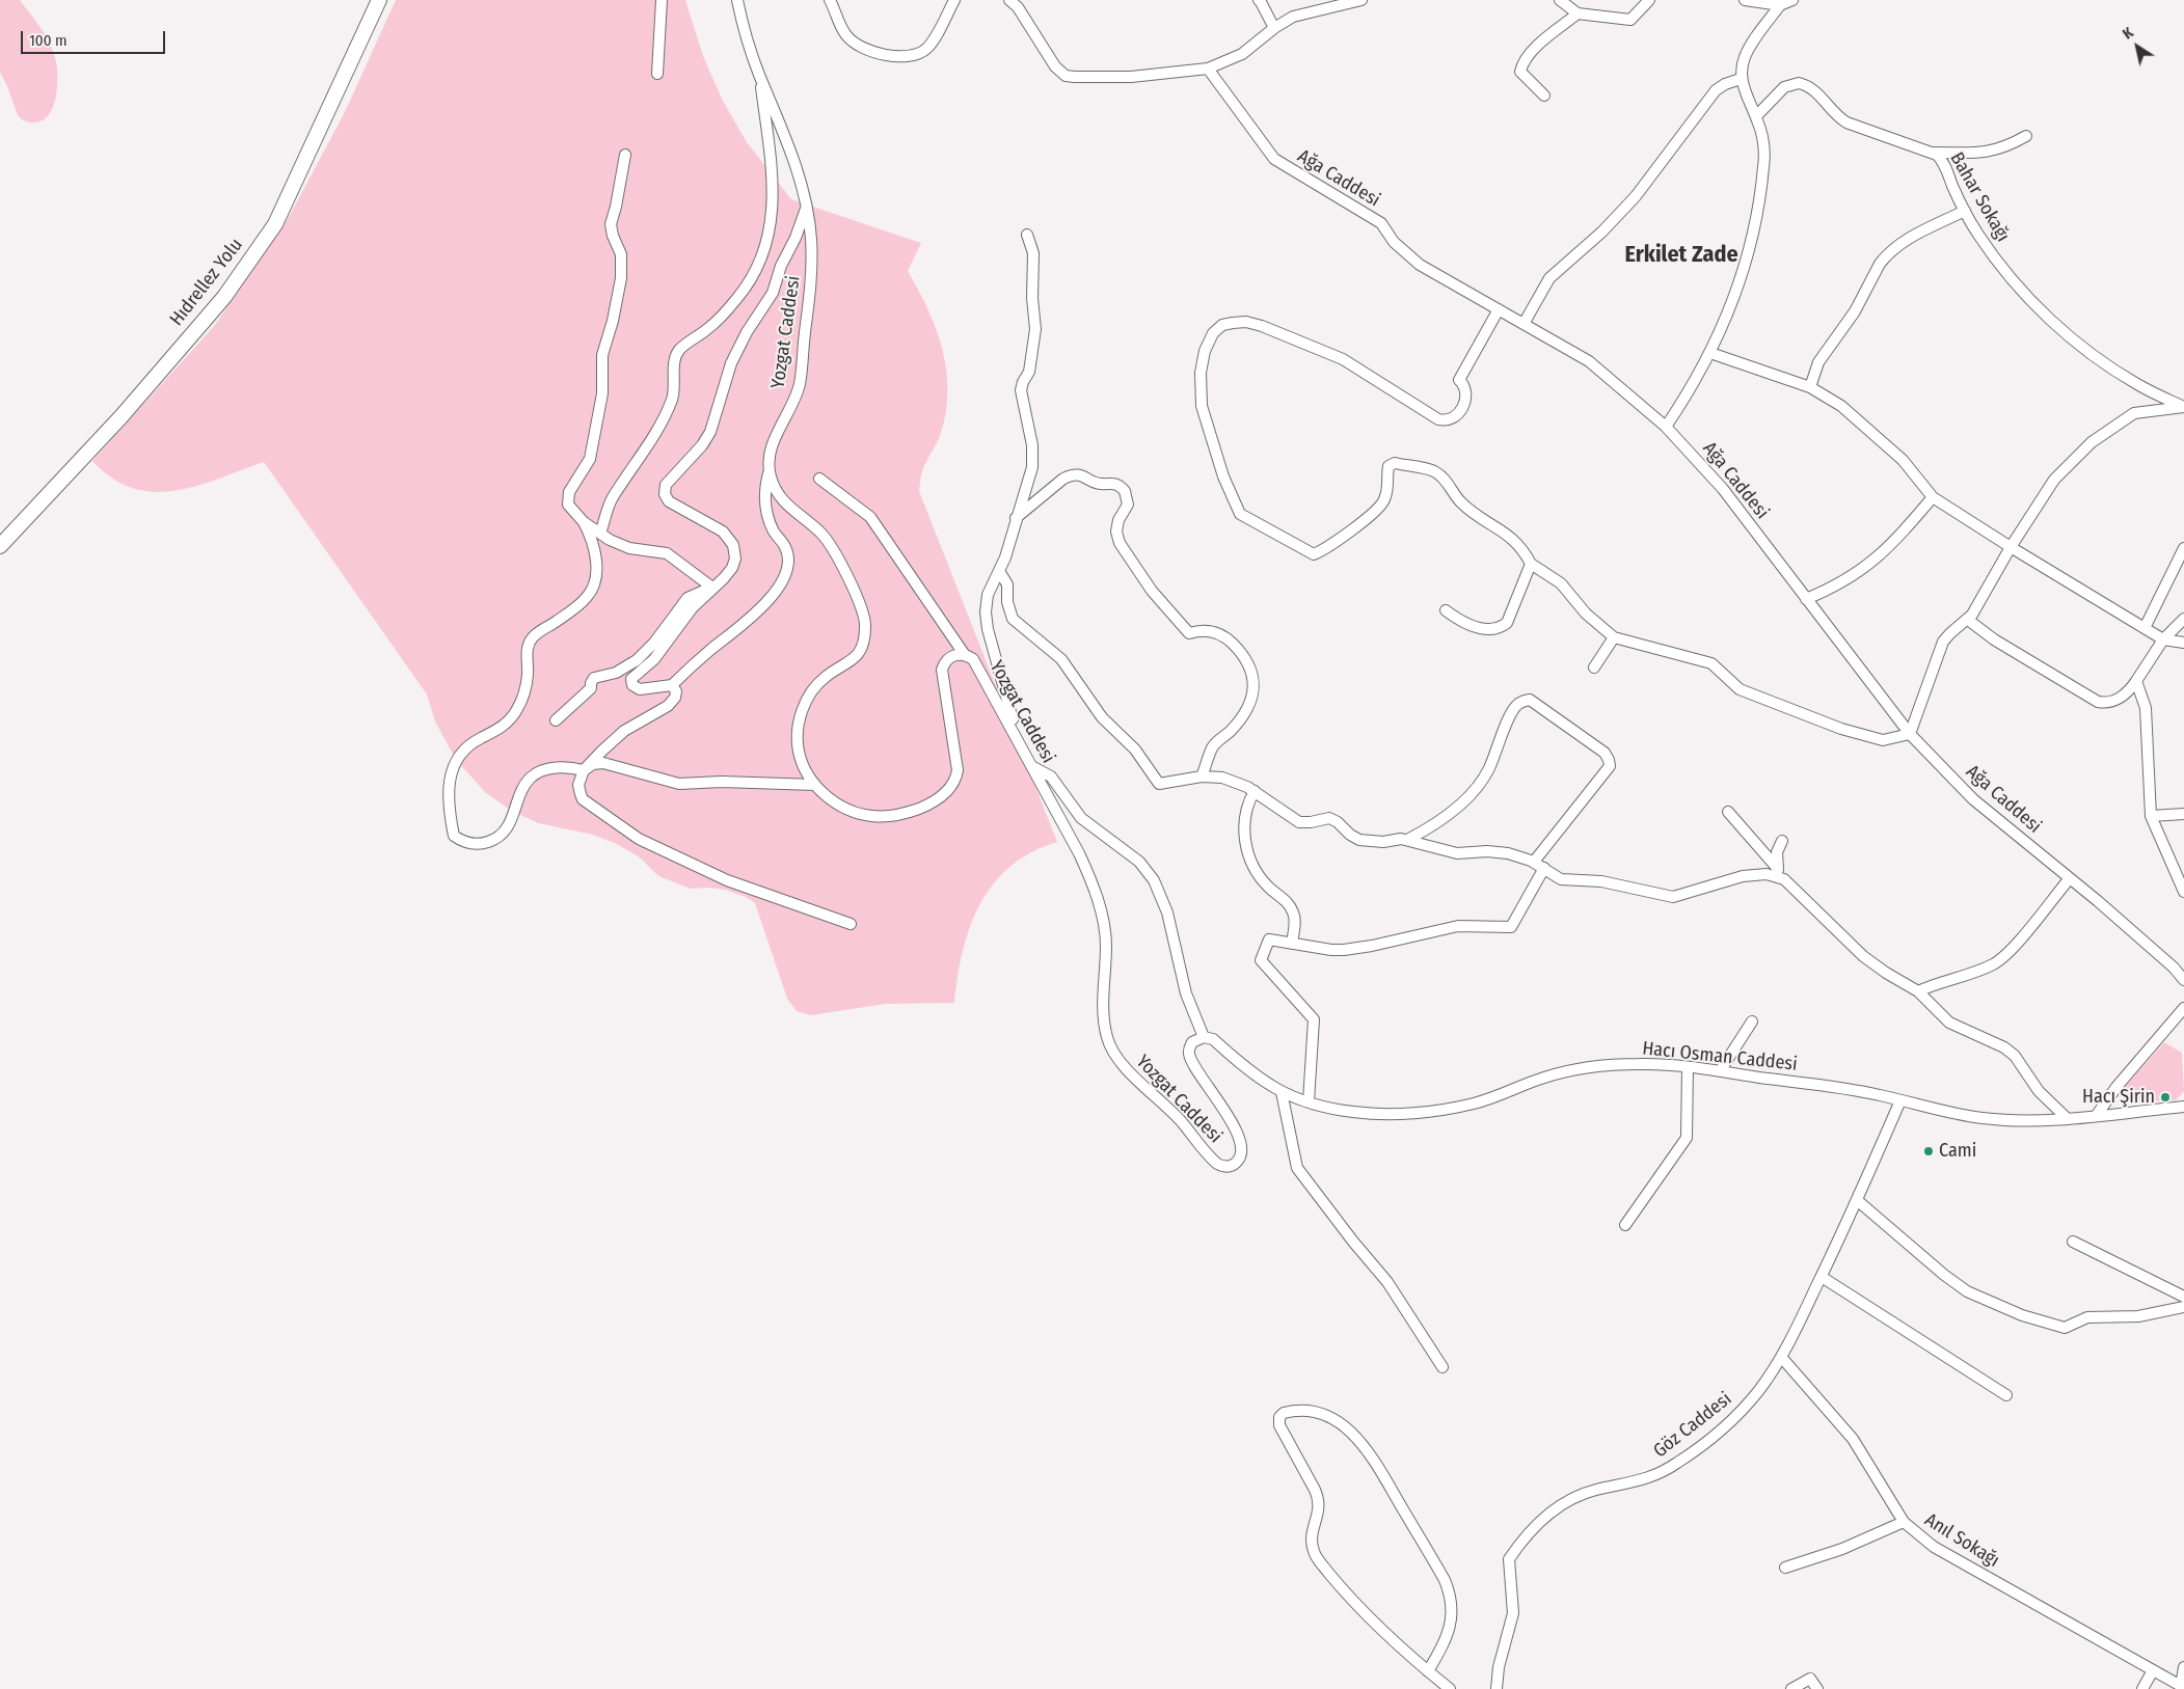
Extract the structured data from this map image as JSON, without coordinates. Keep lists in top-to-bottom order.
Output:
{
  "streets": {
    "street": [
      "Ağa Caddesi",
      "Bahar Sokağı",
      "Hıdrellez Yolu",
      "Yozgat Caddesi",
      "Hacı Osman Caddesi",
      "Göz Caddesi",
      "Anıl Sokağı"
    ]
  },
  "crossings": [
    ["Yozgat Caddesi", "Hacı Osman Caddesi"],
    ["Hacı Osman Caddesi", "Göz Caddesi"],
    ["Göz Caddesi", "Anıl Sokağı"]
  ],
  "districts": ["Erkilet Zade"],
  "places": ["Hacı Şirin", "Cami"],
  "scale_bar": "100 m",
  "north": "top left"
}
